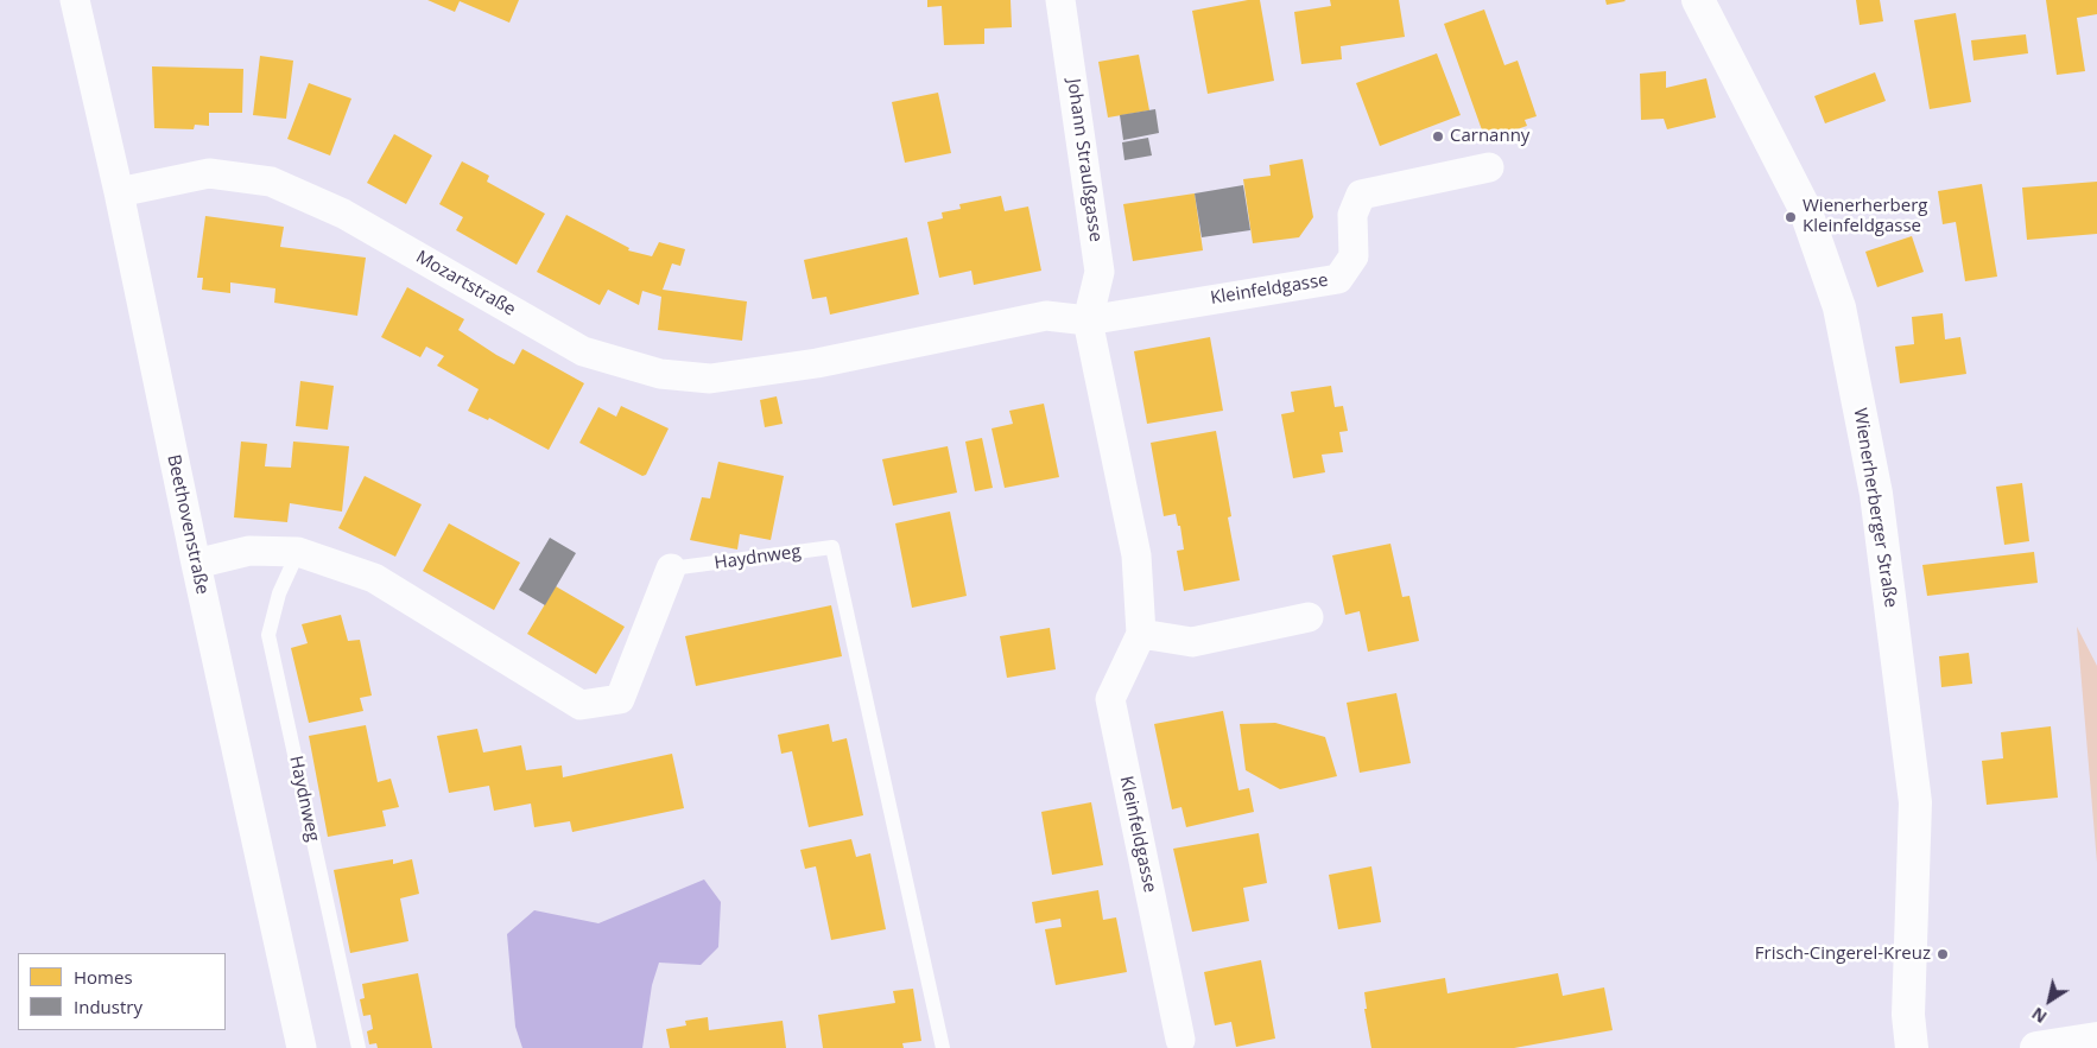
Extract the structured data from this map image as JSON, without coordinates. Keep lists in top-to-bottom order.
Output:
{
  "streets": {
    "street": [
      "Johann Straußgasse",
      "Mozartstraße",
      "Kleinfeldgasse",
      "Wienerherberger Straße",
      "Beethovenstraße",
      "Haydnweg"
    ]
  },
  "crossings": [
    ["Johann Straußgasse", "Kleinfeldgasse"],
    ["Mozartstraße", "Kleinfeldgasse"],
    ["Mozartstraße", "Beethovenstraße"],
    ["Beethovenstraße", "Haydnweg"]
  ],
  "places": ["Carnanny", "Wienerherberg Kleinfeldgasse", "Frisch-Cingerel-Kreuz"],
  "legend": ["Homes", "Industry"],
  "north": "bottom left"
}
